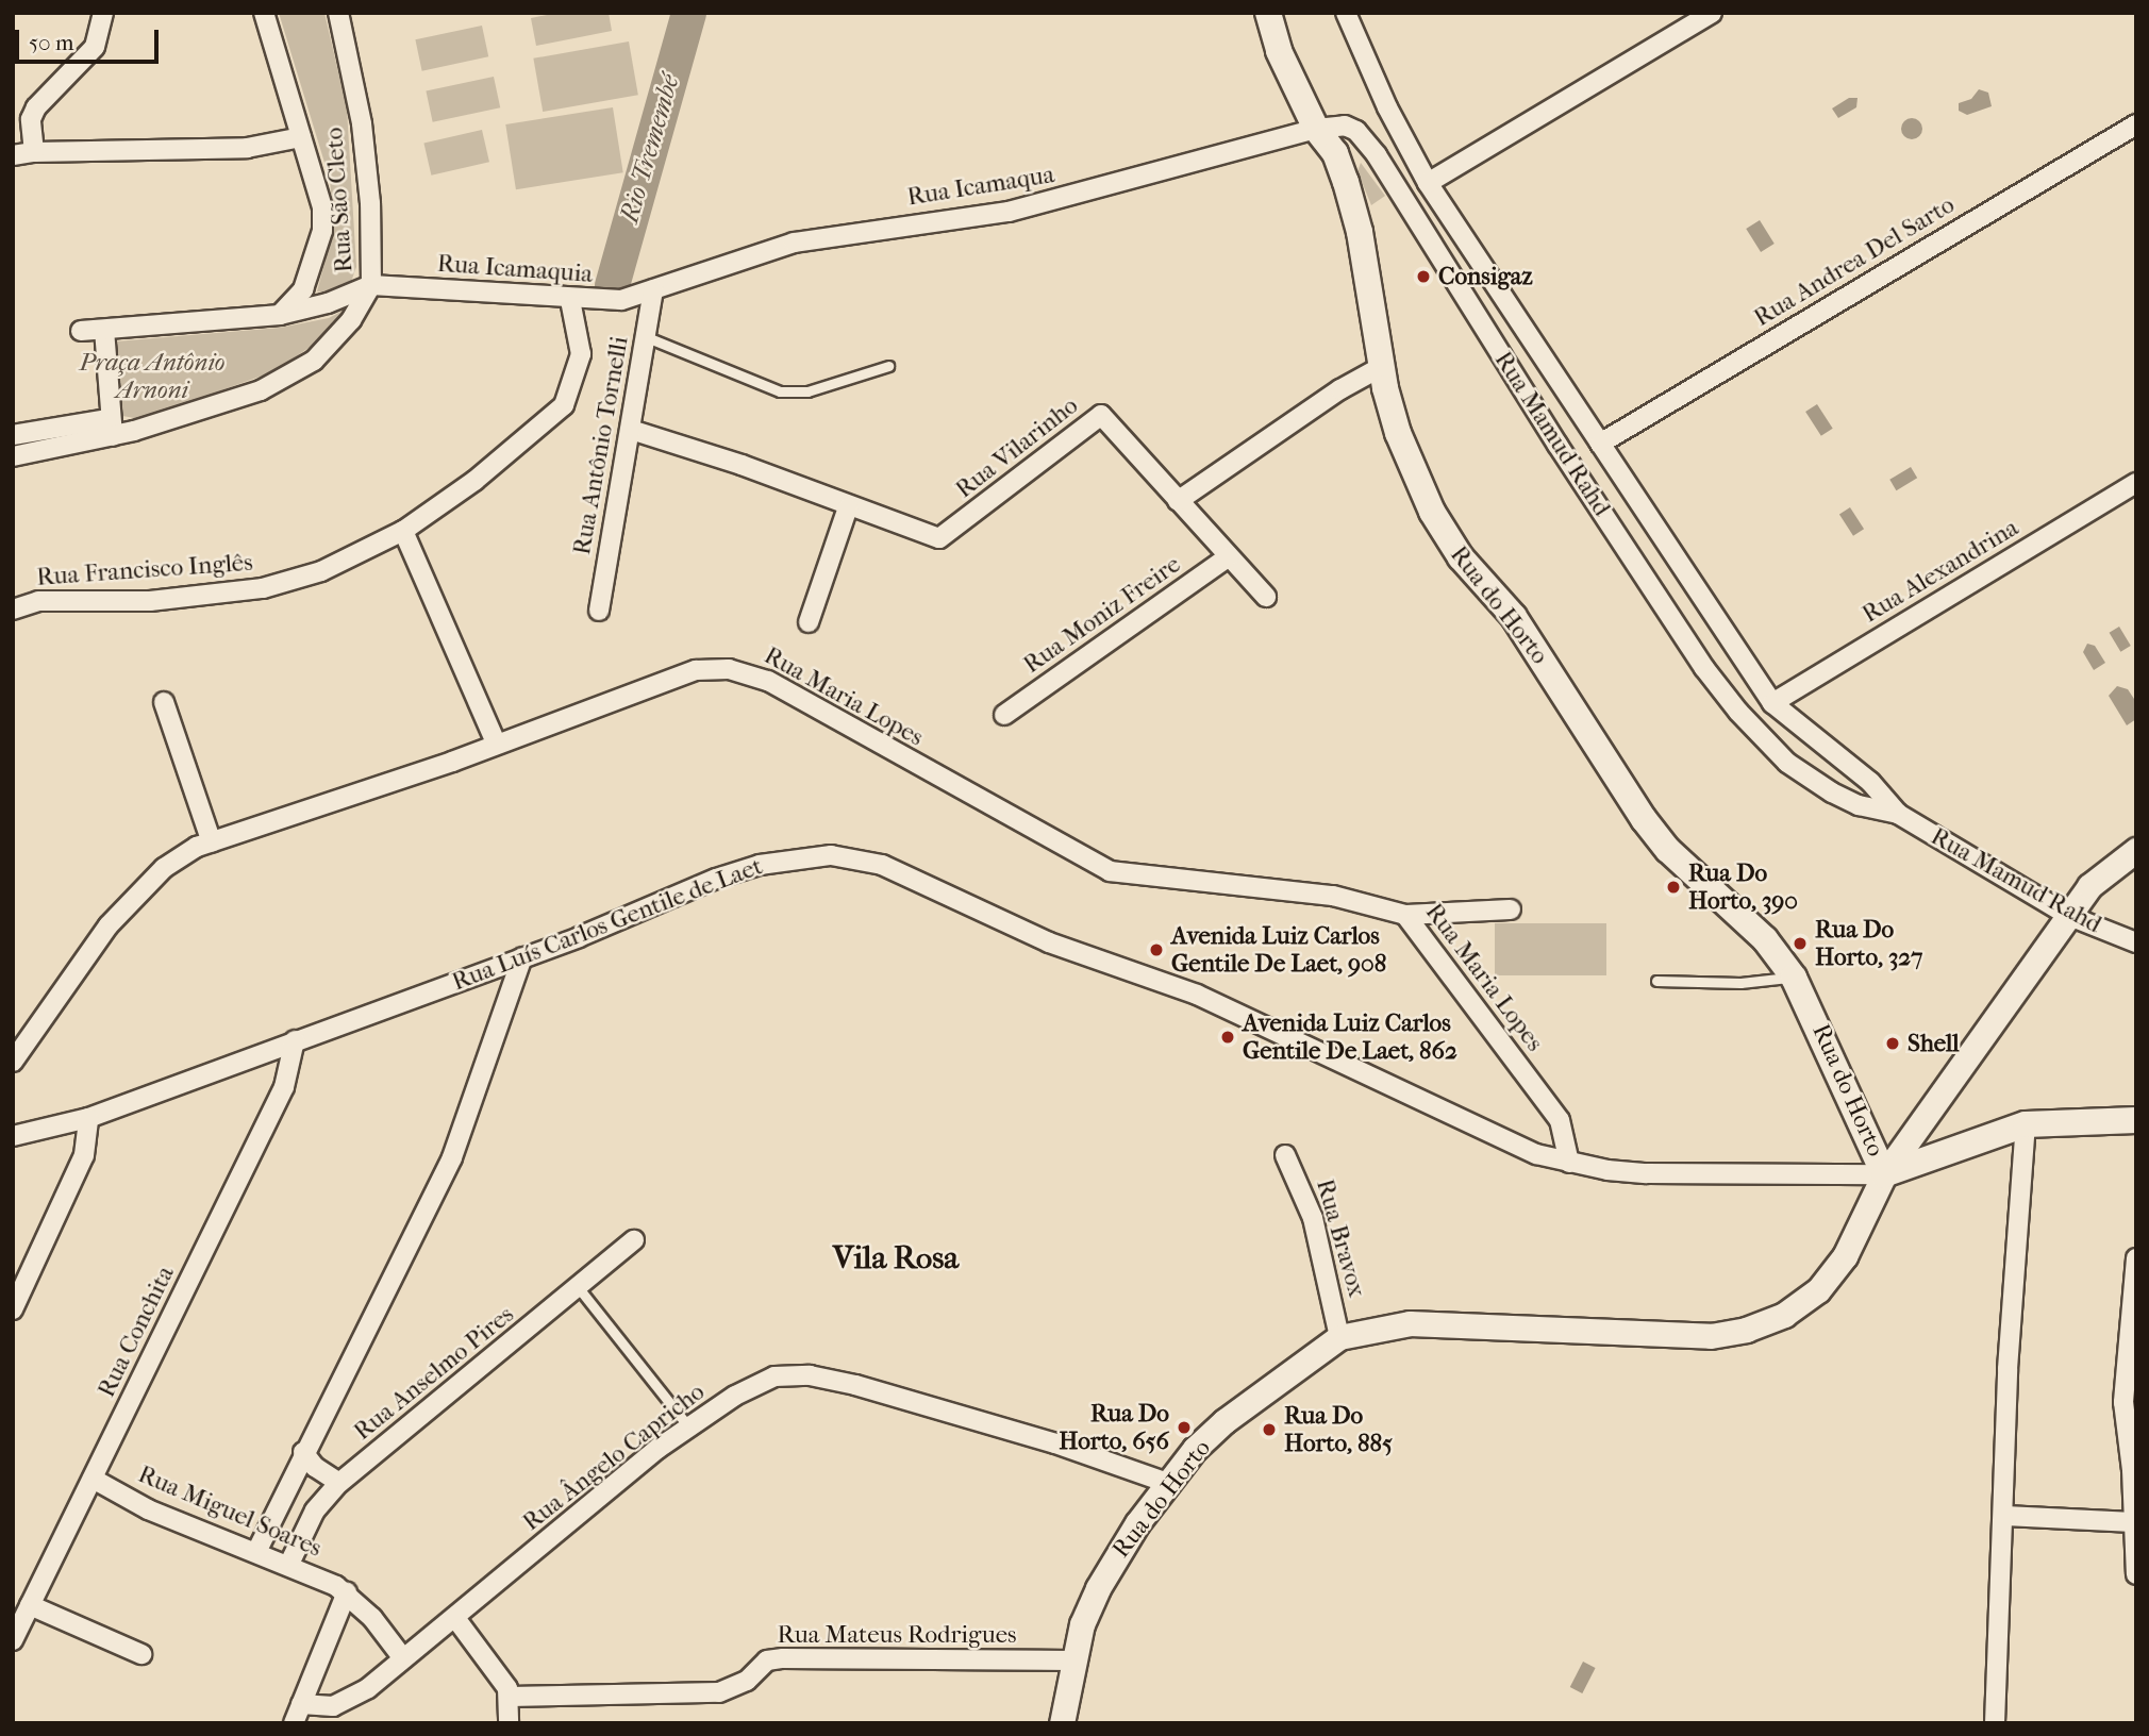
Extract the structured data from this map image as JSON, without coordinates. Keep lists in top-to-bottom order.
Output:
{
  "streets": {
    "main road": ["Rua do Horto", "Rua Luís Carlos Gentile de Laet"],
    "street": [
      "Rua Icamaqua",
      "Rua São Cleto",
      "Rua Andrea Del Sarto",
      "Rua Icamaquia",
      "Rua Mamud Rahd",
      "Rua Antônio Tornelli",
      "Rua Vilarinho",
      "Rua Francisco Inglês",
      "Rua Alexandrina",
      "Rua Moniz Freire",
      "Rua Maria Lopes",
      "Rua Bravox",
      "Rua Conchita",
      "Rua Anselmo Pires",
      "Rua Ângelo Capricho",
      "Rua Miguel Soares",
      "Rua Mateus Rodrigues"
    ]
  },
  "crossings": [
    ["Rua Icamaqua", "Rua Icamaquia"],
    ["Rua Icamaqua", "Rua Mamud Rahd"],
    ["Rua Icamaqua", "Rua Antônio Tornelli"],
    ["Rua Icamaqua", "Rua do Horto"],
    ["Rua São Cleto", "Rua Icamaquia"],
    ["Rua Andrea Del Sarto", "Rua Mamud Rahd"],
    ["Rua Icamaquia", "Rua Antônio Tornelli"],
    ["Rua Icamaquia", "Rua Francisco Inglês"],
    ["Rua Mamud Rahd", "Rua Alexandrina"],
    ["Rua Mamud Rahd", "Rua do Horto"],
    ["Rua Antônio Tornelli", "Rua Vilarinho"],
    ["Rua do Horto", "Rua Luís Carlos Gentile de Laet"],
    ["Rua do Horto", "Rua Bravox"],
    ["Rua do Horto", "Rua Ângelo Capricho"],
    ["Rua do Horto", "Rua Mateus Rodrigues"],
    ["Rua Maria Lopes", "Rua Luís Carlos Gentile de Laet"],
    ["Rua Luís Carlos Gentile de Laet", "Rua Conchita"],
    ["Rua Conchita", "Rua Miguel Soares"],
    ["Rua Anselmo Pires", "Rua Miguel Soares"]
  ],
  "districts": ["Vila Rosa"],
  "water": ["Rio Tremembé"],
  "parks": ["Praça Antônio Arnoni"],
  "places": [
    "Consigaz",
    "Rua Do Horto, 390",
    "Rua Do Horto, 327",
    "Avenida Luiz Carlos Gentile De Laet, 908",
    "Avenida Luiz Carlos Gentile De Laet, 862",
    "Shell",
    "Rua Do Horto, 656",
    "Rua Do Horto, 885"
  ],
  "scale_bar": "50 m"
}
